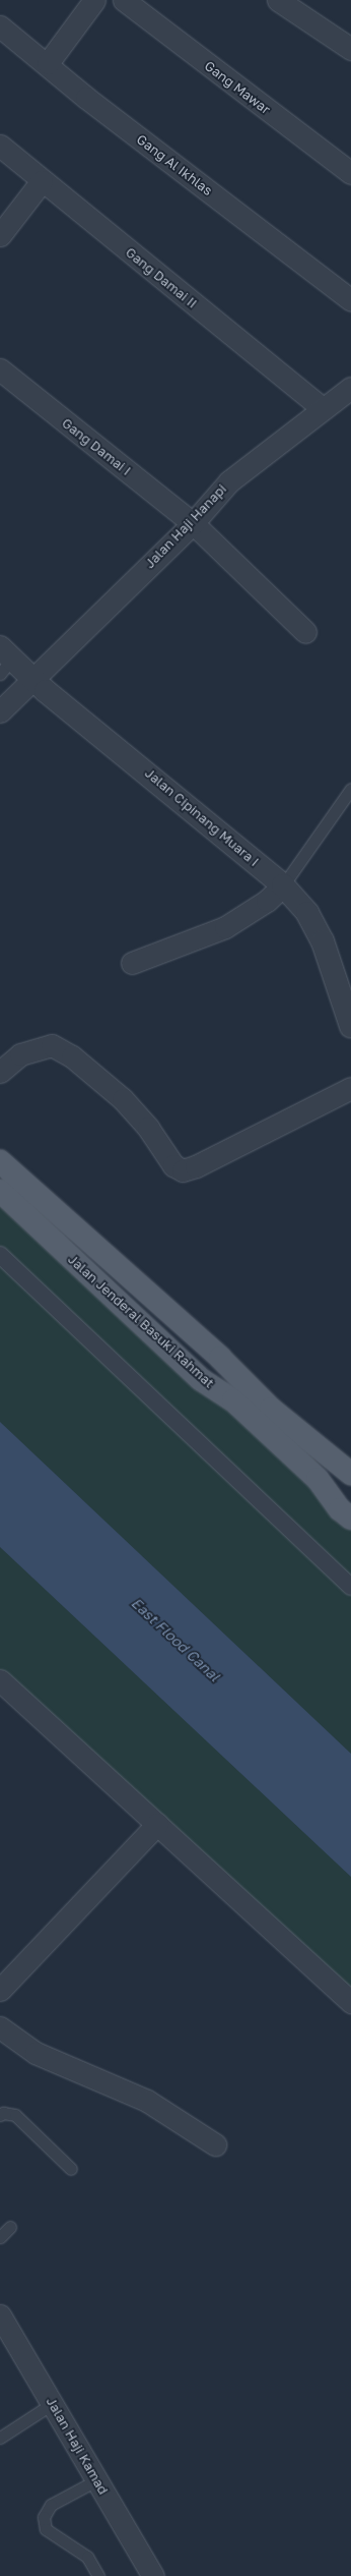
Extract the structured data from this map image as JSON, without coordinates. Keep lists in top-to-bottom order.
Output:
{
  "streets": {
    "main road": ["Jalan Jenderal Basuki Rahmat"],
    "street": [
      "Gang Mawar",
      "Gang Al Ikhlas",
      "Gang Damai II",
      "Gang Damai I",
      "Jalan Haji Hanapi",
      "Jalan Cipinang Muara I",
      "Jalan Haji Kamad"
    ]
  },
  "crossings": [
    ["Gang Damai II", "Jalan Haji Hanapi"],
    ["Gang Damai I", "Jalan Haji Hanapi"],
    ["Jalan Haji Hanapi", "Jalan Cipinang Muara I"]
  ],
  "water": ["East Flood Canal"]
}
